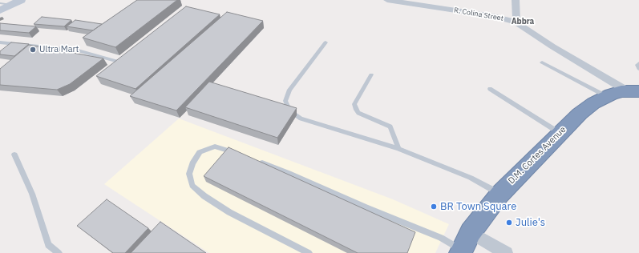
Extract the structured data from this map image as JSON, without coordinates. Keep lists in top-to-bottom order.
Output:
{
  "streets": {
    "highway": ["D.M. Cortes Avenue"],
    "street": ["R. Colina Street"]
  },
  "crossings": [
    ["R. Colina Street", "D.M. Cortes Avenue"]
  ],
  "districts": ["Abbra"],
  "places": ["Ultra Mart", "BR Town Square", "Julie's"]
}
